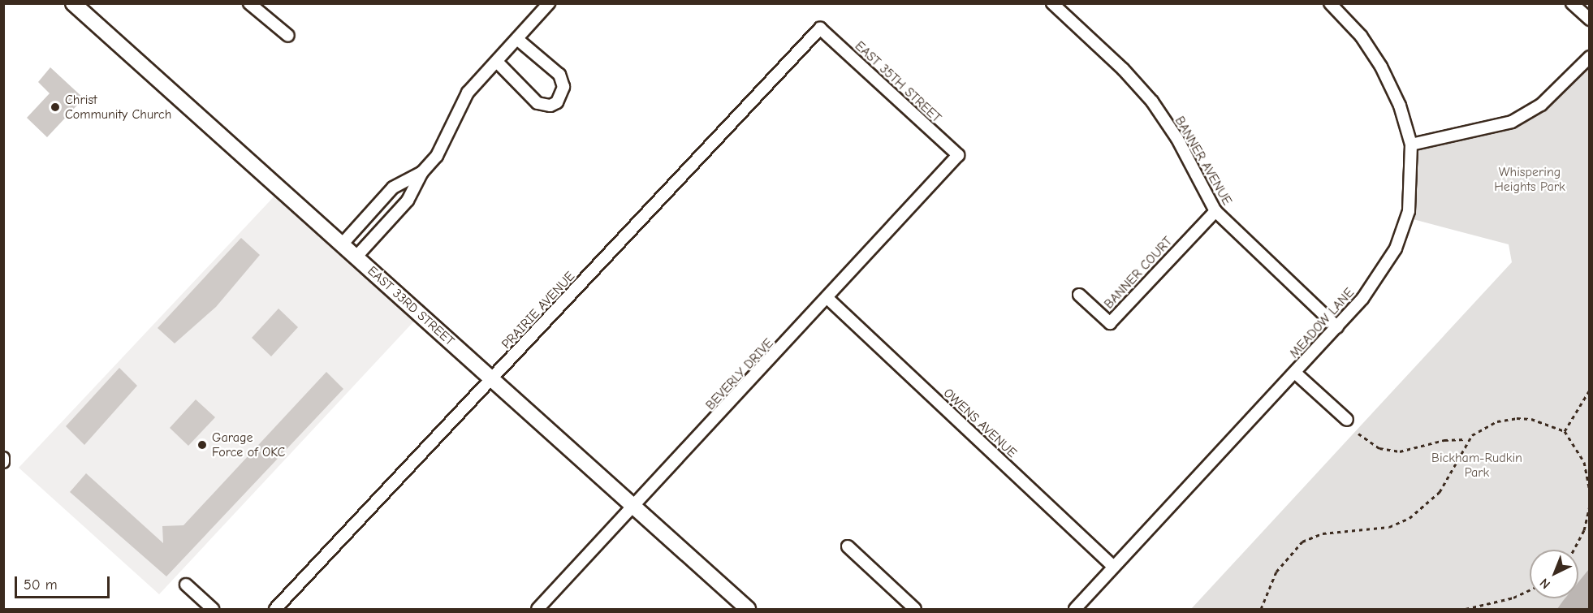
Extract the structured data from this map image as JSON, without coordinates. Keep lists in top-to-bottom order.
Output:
{
  "streets": {
    "street": [
      "EAST 35TH STREET",
      "BANNER AVENUE",
      "BANNER COURT",
      "EAST 33RD STREET",
      "PRAIRIE AVENUE",
      "MEADOW LANE",
      "BEVERLY DRIVE",
      "OWENS AVENUE"
    ]
  },
  "crossings": [
    ["EAST 35TH STREET", "PRAIRIE AVENUE"],
    ["EAST 35TH STREET", "BEVERLY DRIVE"],
    ["BANNER AVENUE", "BANNER COURT"],
    ["BANNER AVENUE", "MEADOW LANE"],
    ["EAST 33RD STREET", "PRAIRIE AVENUE"],
    ["EAST 33RD STREET", "BEVERLY DRIVE"],
    ["MEADOW LANE", "OWENS AVENUE"],
    ["BEVERLY DRIVE", "OWENS AVENUE"]
  ],
  "parks": ["Whispering Heights Park", "Bickham-Rudkin Park"],
  "places": ["Christ Community Church", "Garage Force of OKC"],
  "scale_bar": "50 m",
  "north": "bottom left"
}
